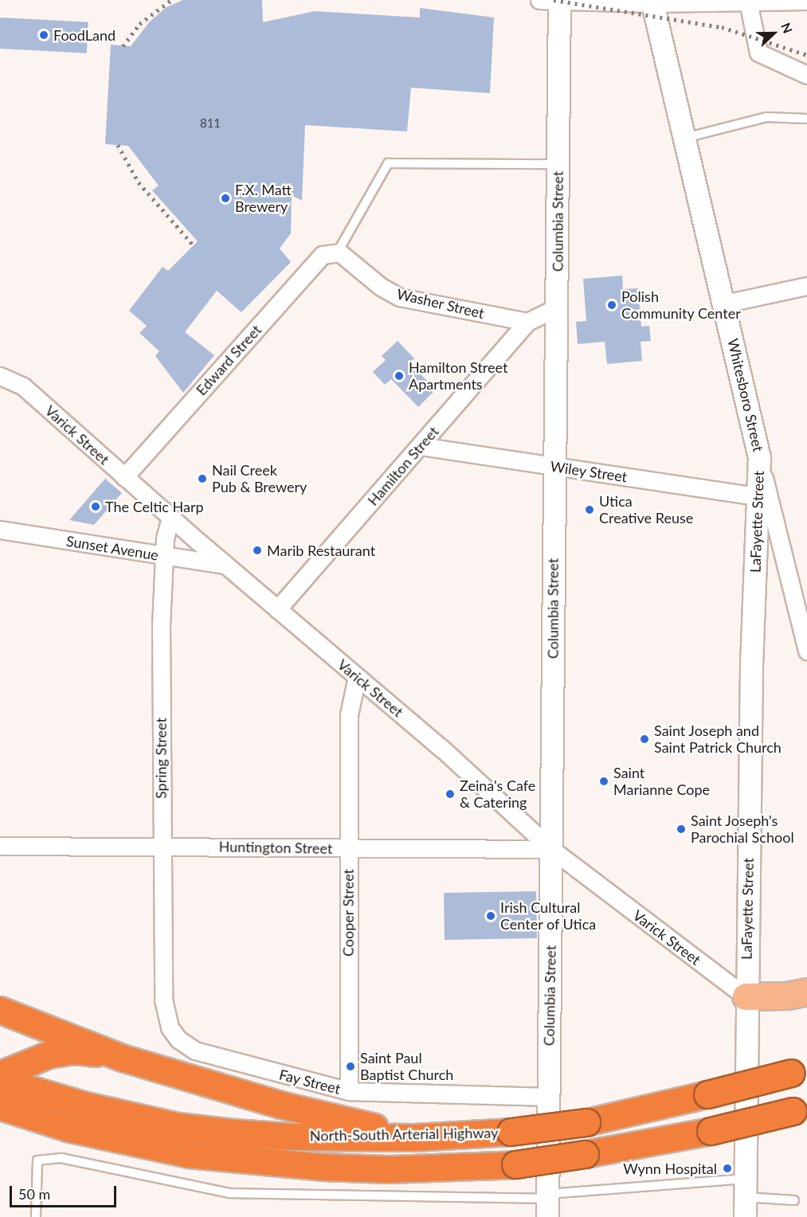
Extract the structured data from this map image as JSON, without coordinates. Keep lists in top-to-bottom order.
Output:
{
  "streets": {
    "highway": ["North-South Arterial Highway"],
    "street": [
      "Columbia Street",
      "Washer Street",
      "Edward Street",
      "Whitesboro Street",
      "Varick Street",
      "Hamilton Street",
      "Wiley Street",
      "LaFayette Street",
      "Sunset Avenue",
      "Spring Street",
      "Huntington Street",
      "Cooper Street",
      "Fay Street"
    ]
  },
  "crossings": [
    ["Columbia Street", "Varick Street"],
    ["Columbia Street", "Wiley Street"],
    ["Columbia Street", "Huntington Street"],
    ["Columbia Street", "Fay Street"],
    ["Washer Street", "Edward Street"],
    ["Washer Street", "Hamilton Street"],
    ["Edward Street", "Varick Street"],
    ["Whitesboro Street", "LaFayette Street"],
    ["Varick Street", "Hamilton Street"],
    ["Varick Street", "LaFayette Street"],
    ["Varick Street", "Sunset Avenue"],
    ["Varick Street", "Spring Street"],
    ["Varick Street", "Huntington Street"],
    ["Varick Street", "Cooper Street"],
    ["Hamilton Street", "Wiley Street"],
    ["Wiley Street", "LaFayette Street"],
    ["Sunset Avenue", "Spring Street"],
    ["Spring Street", "Huntington Street"],
    ["Spring Street", "Fay Street"],
    ["Huntington Street", "Cooper Street"],
    ["Cooper Street", "Fay Street"]
  ],
  "places": [
    "FoodLand",
    "F.X. Matt Brewery",
    "Polish Community Center",
    "Hamilton Street Apartments",
    "Nail Creek Pub & Brewery",
    "The Celtic Harp",
    "Utica Creative Reuse",
    "Marib Restaurant",
    "Saint Joseph and Saint Patrick Church",
    "Saint Marianne Cope",
    "Zeina's Cafe & Catering",
    "Saint Joseph's Parochial School",
    "Irish Cultural Center of Utica",
    "Saint Paul Baptist Church",
    "Wynn Hospital"
  ],
  "house_numbers": ["811"],
  "scale_bar": "50 m",
  "north": "right"
}
